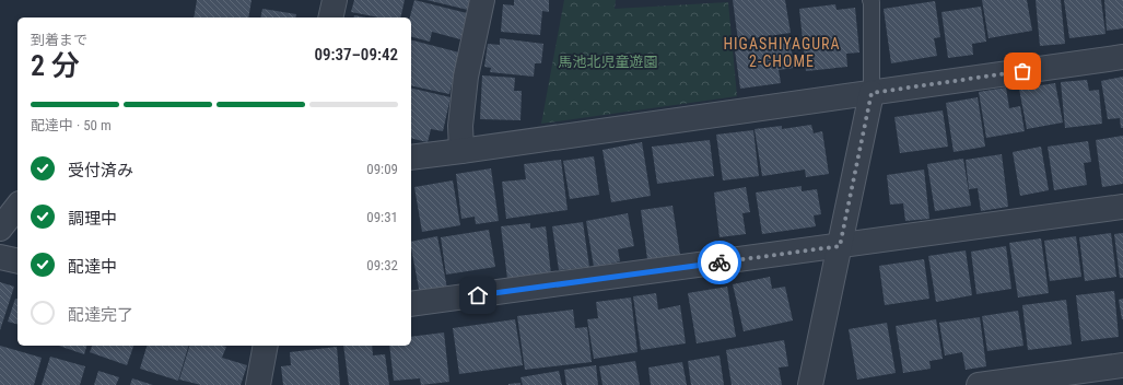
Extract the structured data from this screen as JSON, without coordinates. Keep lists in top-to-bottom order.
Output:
{
  "districts": ["HIGASHIYAGURA 2-CHOME"],
  "parks": ["馬池北児童遊園"],
  "page": {
    "heading": ["2 分", "到着まで", "09:37–09:42"],
    "bar": "配達中 · 50 m",
    "list": [
      ["受付済み", "09:09"],
      ["調理中", "09:31"],
      ["配達中", "09:32"],
      "配達完了"
    ]
  }
}
